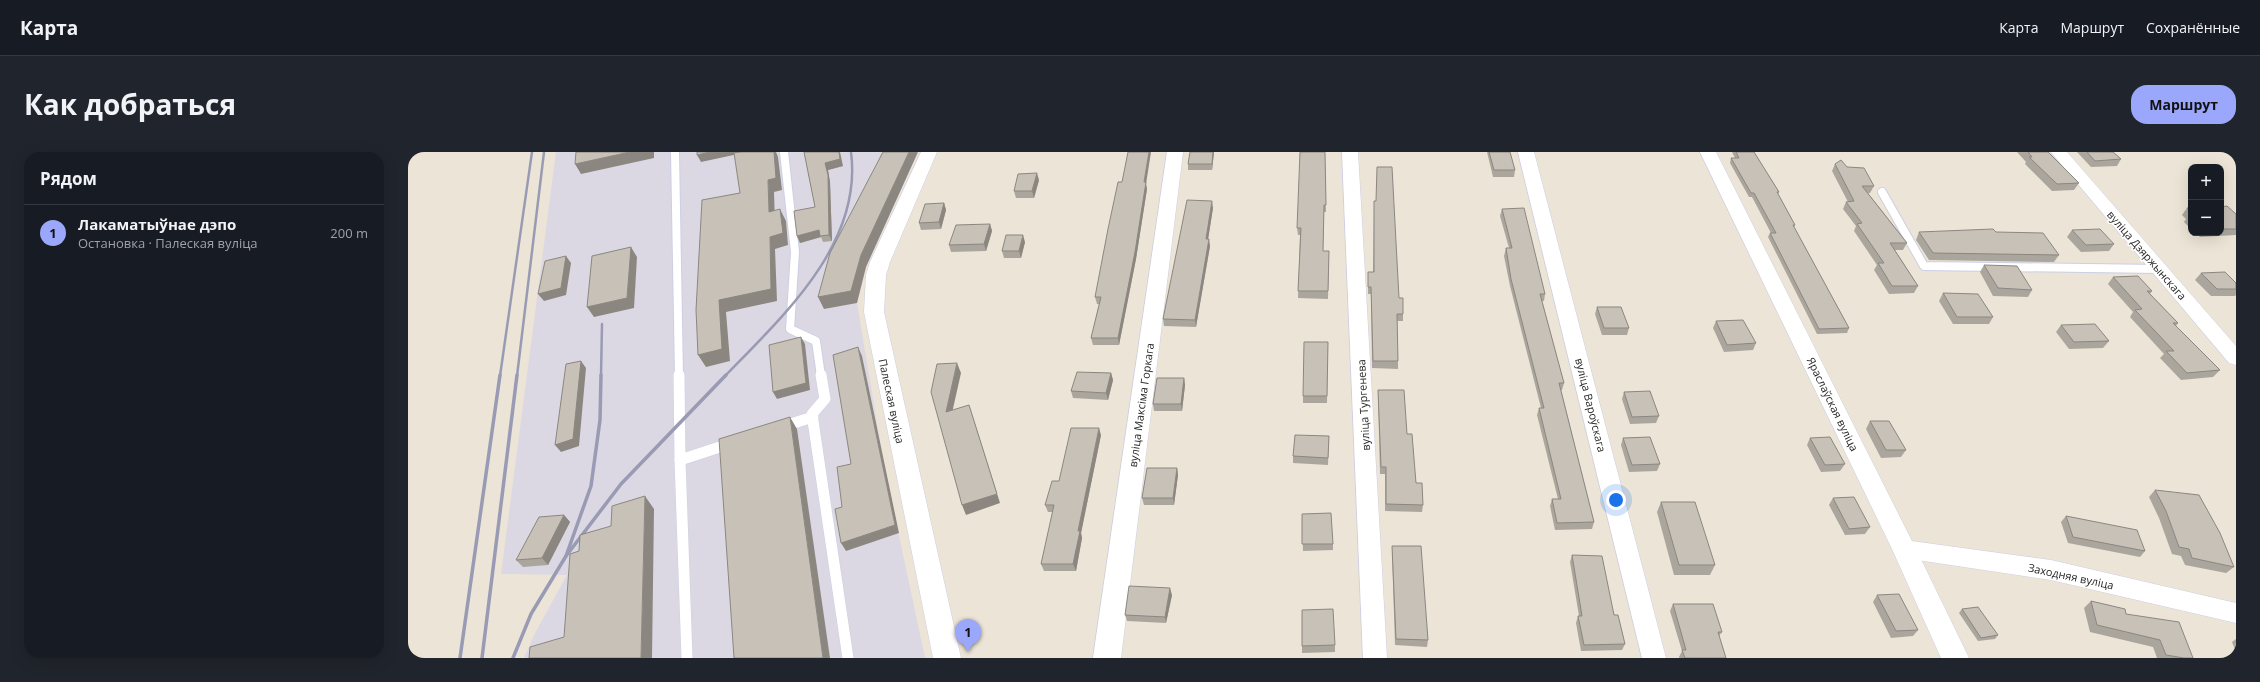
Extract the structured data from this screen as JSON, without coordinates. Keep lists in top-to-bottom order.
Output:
{
  "streets": {
    "street": [
      "вуліца Дзяржынскага",
      "Палеская вуліца",
      "Яраслаўская вуліца",
      "вуліца Максіма Горкага",
      "вуліца Тургенева",
      "вуліца Вароўскага",
      "Заходняя вуліца"
    ]
  },
  "crossings": [
    ["Яраслаўская вуліца", "Заходняя вуліца"]
  ],
  "page": {
    "header": "Карта",
    "nav": ["Карта", "Маршрут", "Сохранённые"],
    "title": "Как добраться",
    "buttons": "Маршрут",
    "heading": "Рядом",
    "map_buttons": ["+", "−"],
    "list": [
      {
        "mark": "1",
        "name": "Лакаматыўнае дэпо",
        "note": "Остановка · Палеская вуліца",
        "value": "200 m"
      }
    ],
    "pins": "1"
  }
}
